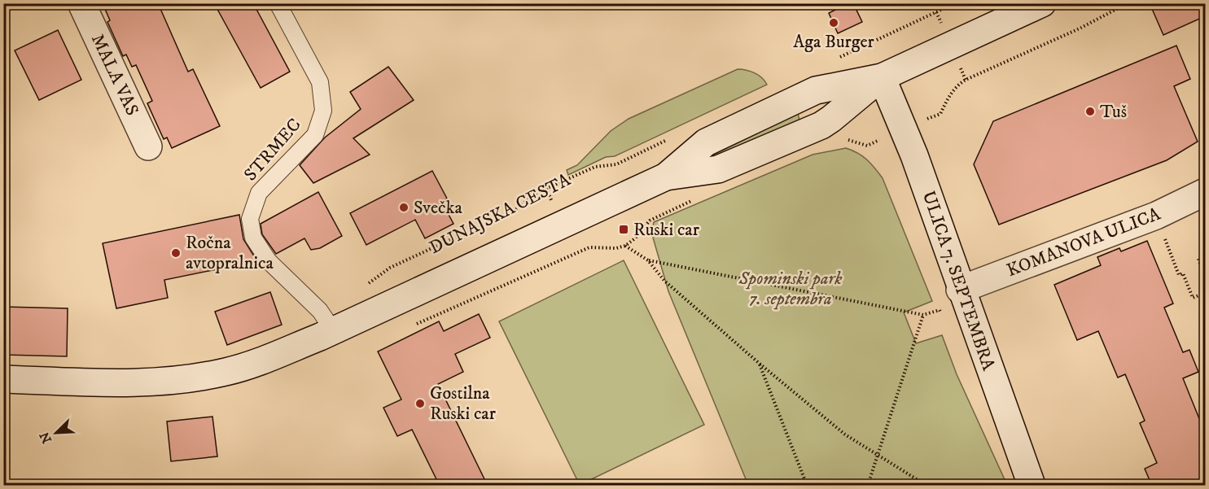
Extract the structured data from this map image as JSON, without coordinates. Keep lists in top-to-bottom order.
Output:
{
  "streets": {
    "main road": [
      "MALA VAS",
      "DUNAJSKA CESTA",
      "KOMANOVA ULICA",
      "ULICA 7. SEPTEMBRA"
    ],
    "lane": ["STRMEC"]
  },
  "crossings": [
    ["STRMEC", "DUNAJSKA CESTA"],
    ["DUNAJSKA CESTA", "ULICA 7. SEPTEMBRA"],
    ["KOMANOVA ULICA", "ULICA 7. SEPTEMBRA"]
  ],
  "parks": ["Spominski park 7. septembra"],
  "places": {
    "other": [
      "Aga Burger",
      "Tuš",
      "Svečka",
      "Ročna avtopralnica",
      "Gostilna Ruski car"
    ],
    "transit": ["Ruski car"]
  },
  "north": "bottom left"
}
